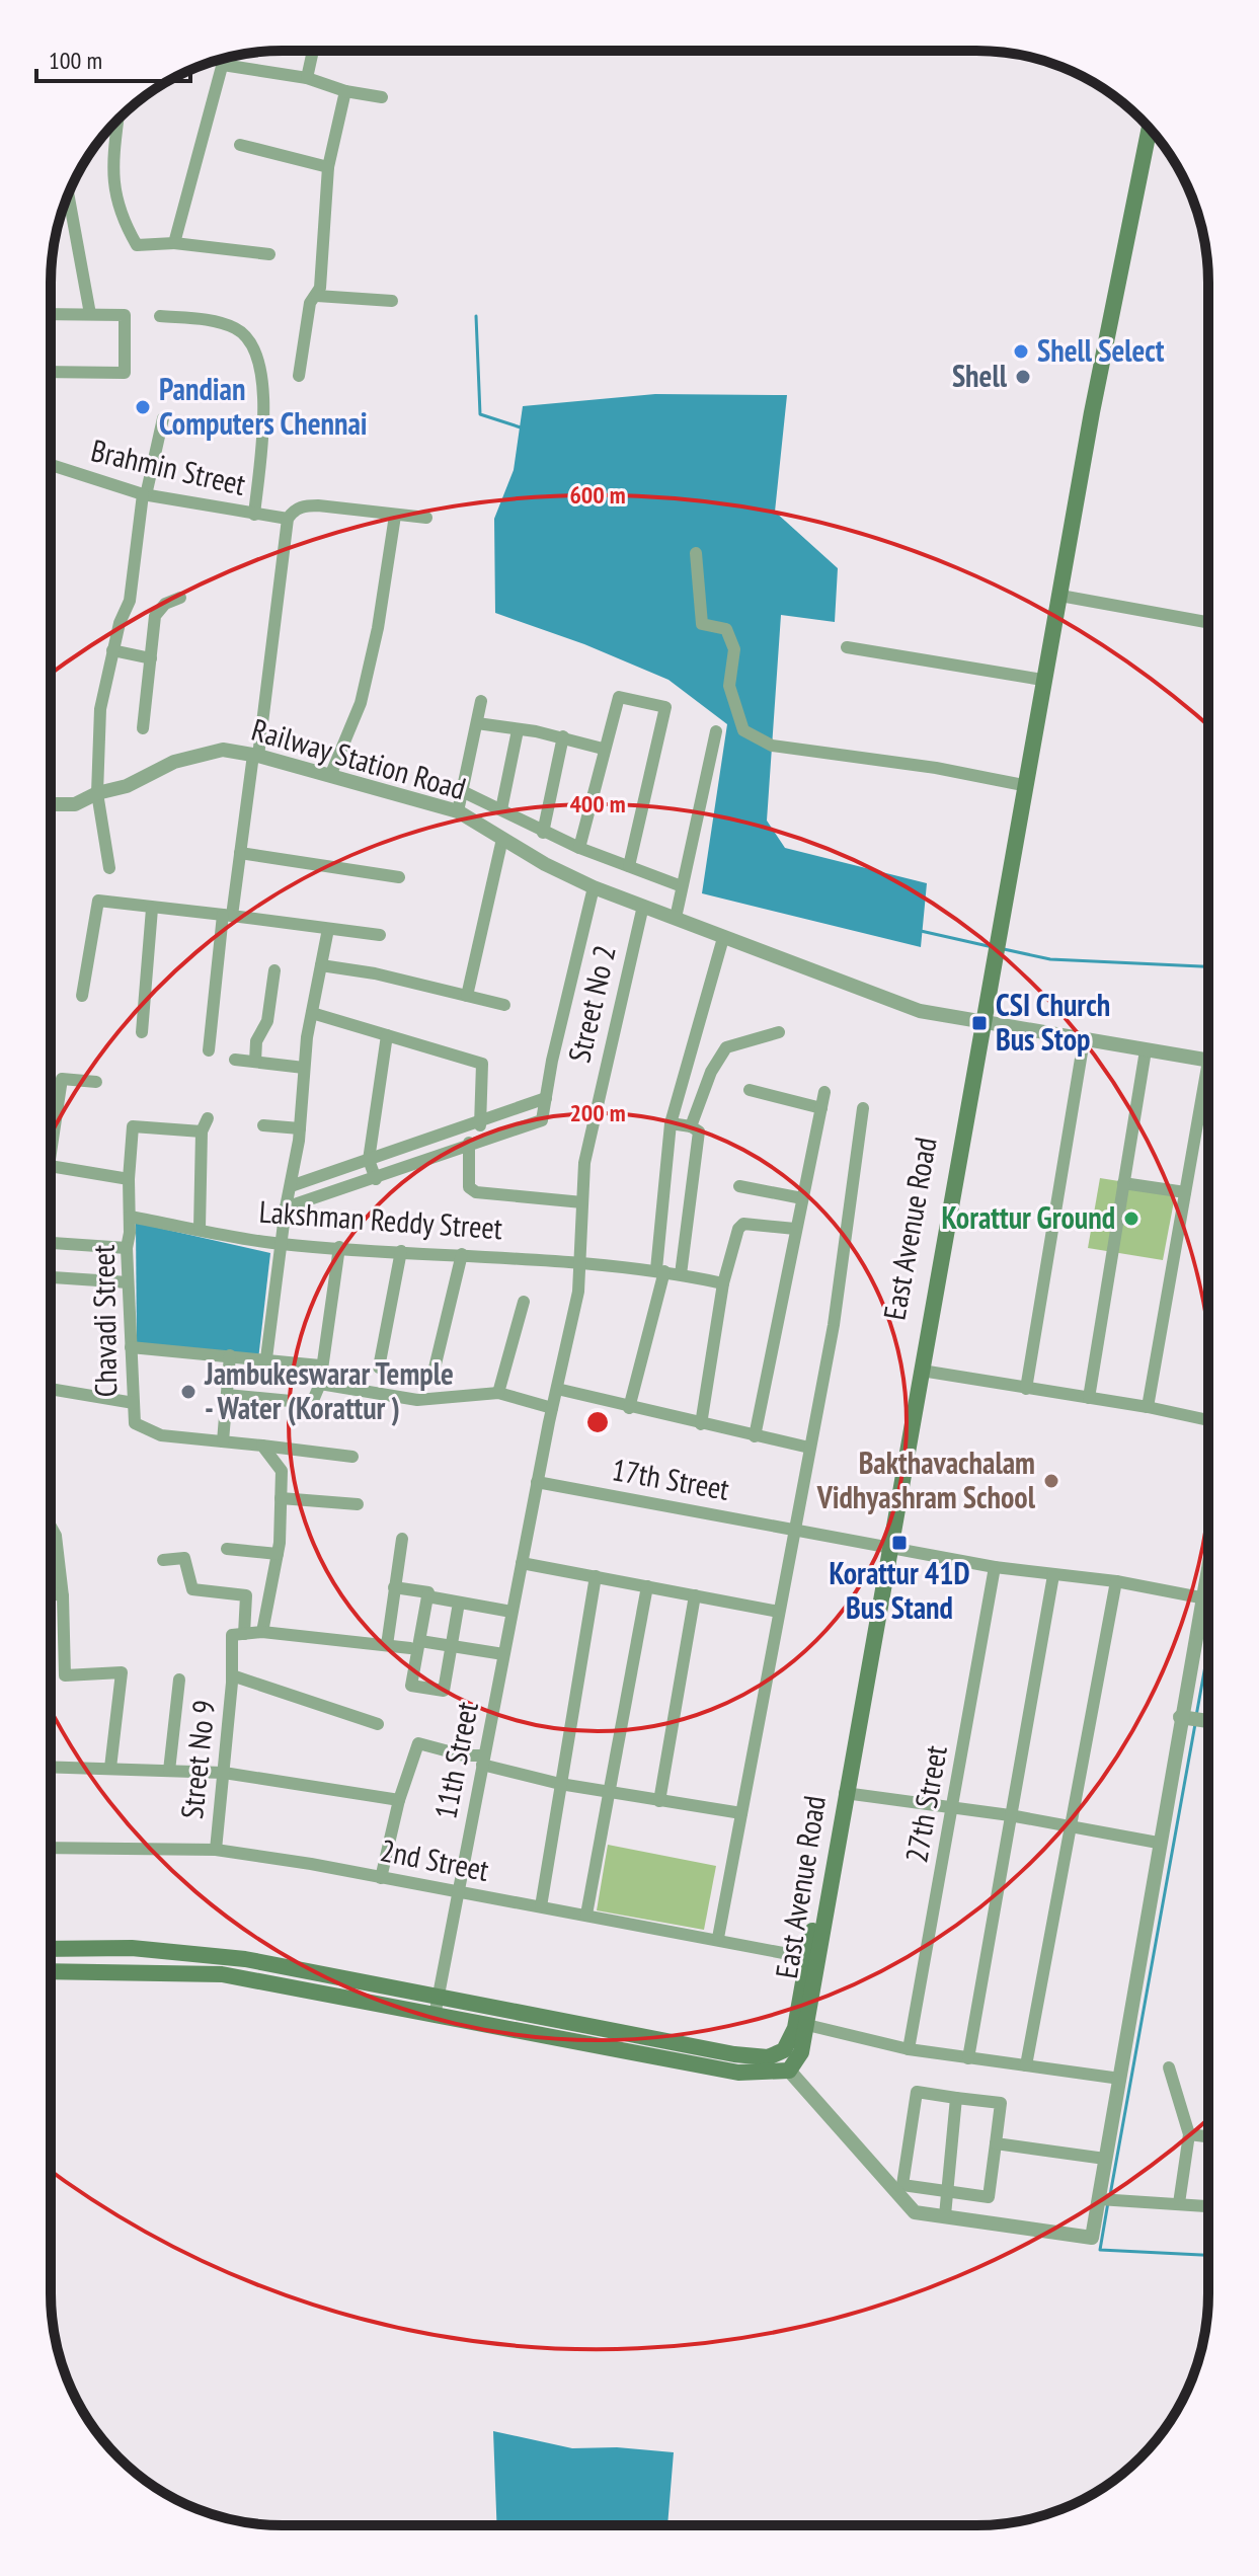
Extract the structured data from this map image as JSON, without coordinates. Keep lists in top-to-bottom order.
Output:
{
  "streets": {
    "main road": ["East Avenue Road"],
    "street": [
      "Brahmin Street",
      "Railway Station Road",
      "Street No 2",
      "Lakshman Reddy Street",
      "Chavadi Street",
      "17th Street",
      "Street No 9",
      "11th Street",
      "27th Street",
      "2nd Street"
    ]
  },
  "crossings": [
    ["Railway Station Road", "Street No 2"],
    ["Railway Station Road", "East Avenue Road"],
    ["Street No 2", "Lakshman Reddy Street"],
    ["Street No 2", "11th Street"],
    ["Lakshman Reddy Street", "Chavadi Street"],
    ["East Avenue Road", "17th Street"],
    ["East Avenue Road", "11th Street"],
    ["East Avenue Road", "2nd Street"],
    ["17th Street", "11th Street"],
    ["17th Street", "27th Street"],
    ["Street No 9", "2nd Street"],
    ["11th Street", "2nd Street"]
  ],
  "places": {
    "other": [
      "Shell Select",
      "Shell",
      "Pandian Computers Chennai",
      "Korattur Ground",
      "Jambukeswarar Temple - Water (Korattur )",
      "Bakthavachalam Vidhyashram School"
    ],
    "transit": ["CSI Church Bus Stop", "Korattur 41D Bus Stand"]
  },
  "scale_bar": "100 m",
  "rings": ["600 m", "400 m", "200 m"]
}
